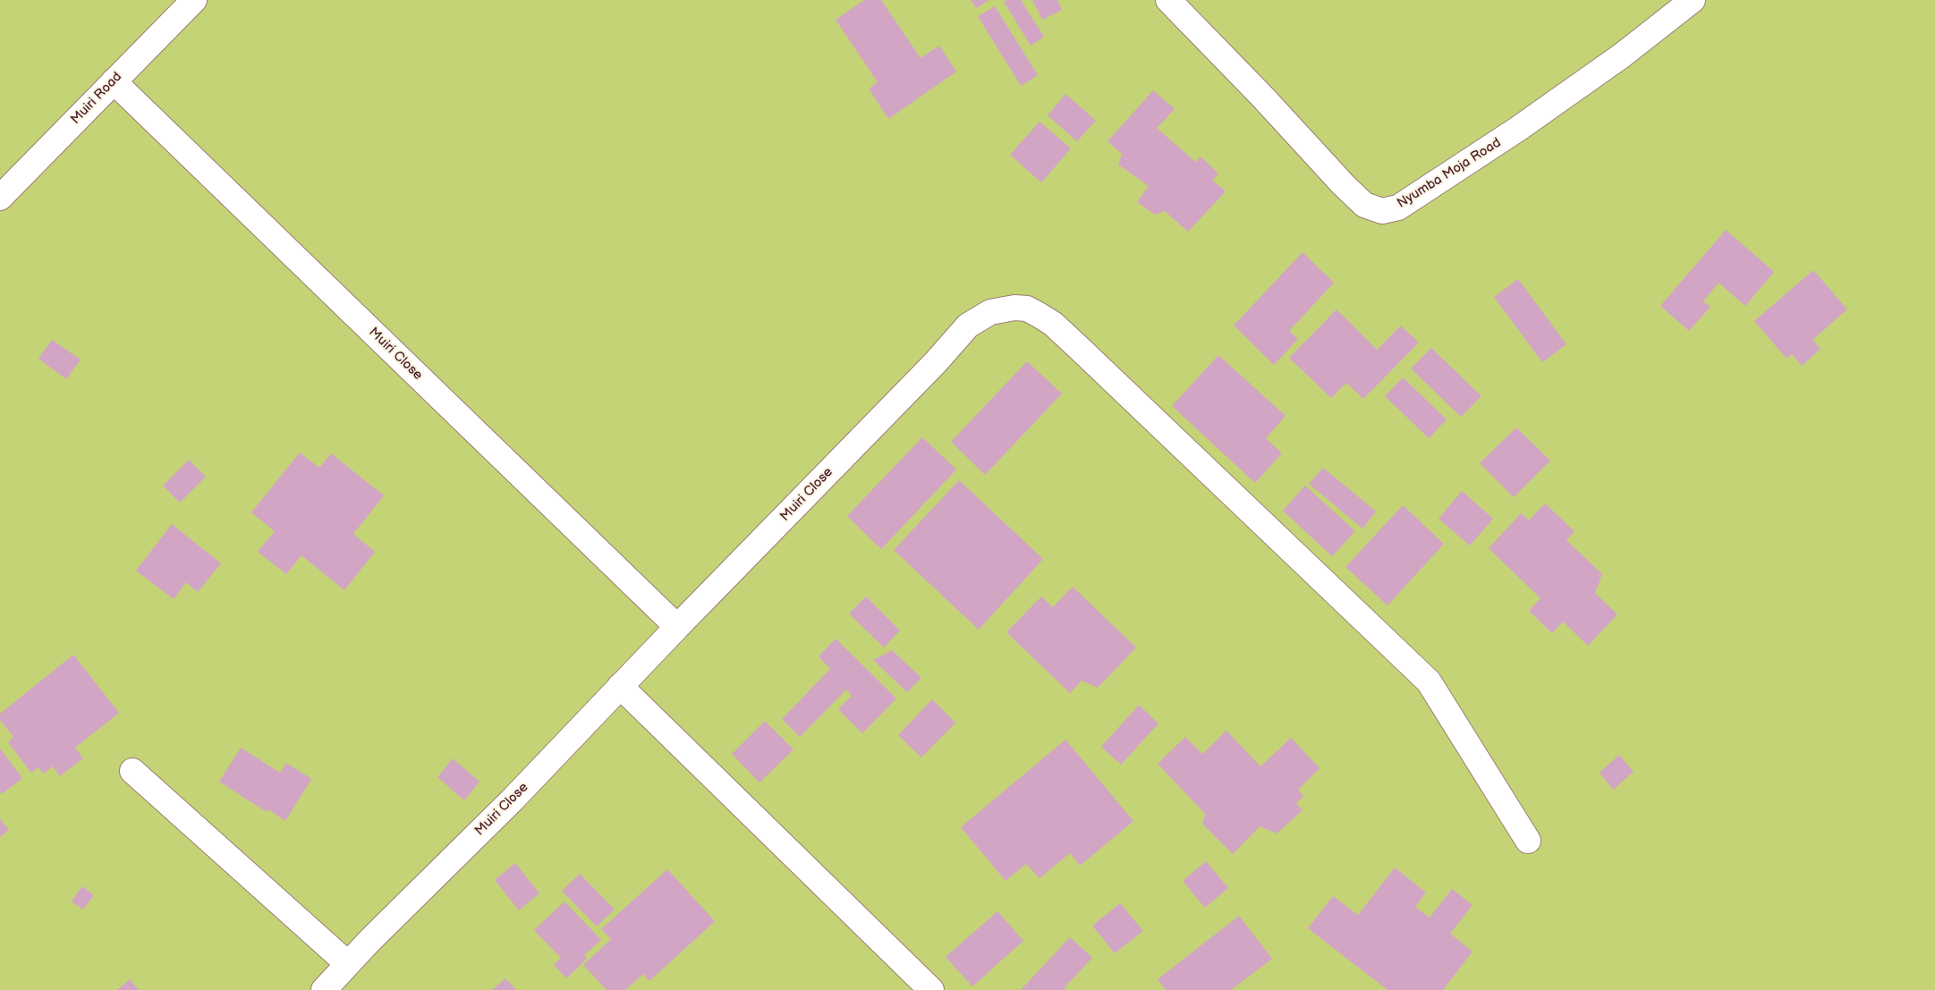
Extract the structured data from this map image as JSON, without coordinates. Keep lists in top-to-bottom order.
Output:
{
  "streets": {
    "street": ["Muiri Road", "Nyumba Moja Road", "Muiri Close"]
  },
  "crossings": [
    ["Muiri Road", "Muiri Close"]
  ]
}
